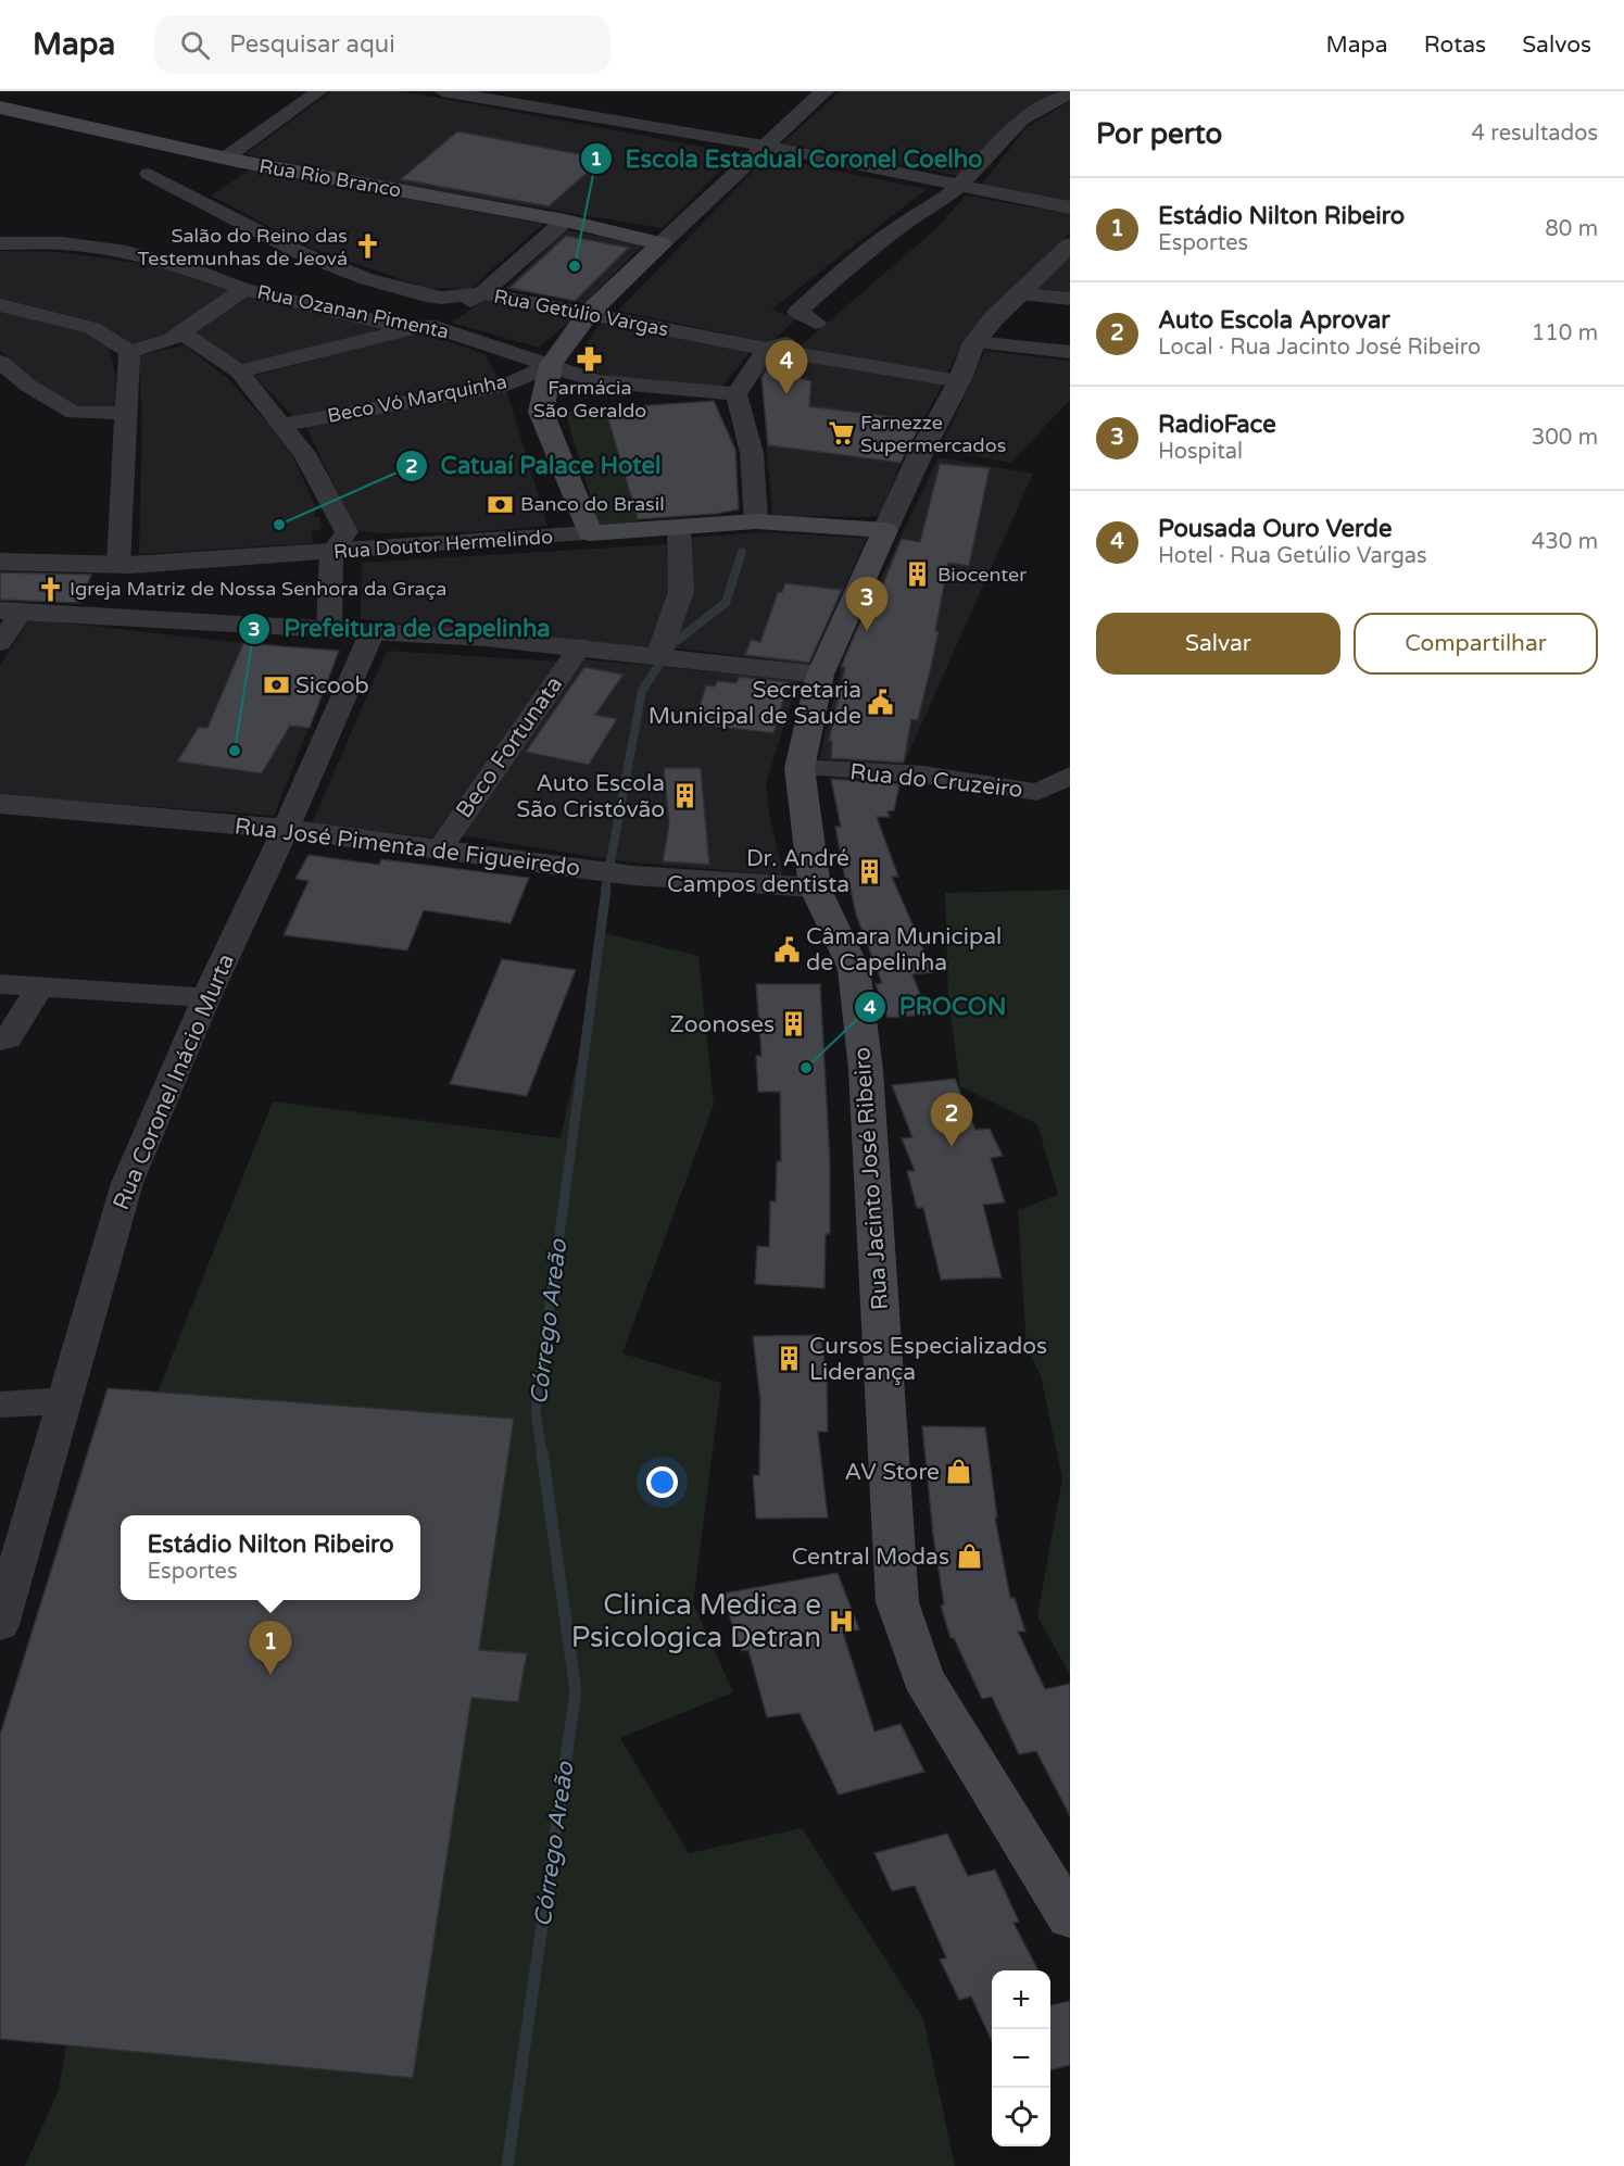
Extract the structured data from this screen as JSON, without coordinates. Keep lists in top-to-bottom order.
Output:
{
  "streets": {
    "main road": ["Rua Rio Branco", "Rua Doutor Hermelindo", "Rua Jacinto José Ribeiro"],
    "street": [
      "Rua Ozanan Pimenta",
      "Rua Getúlio Vargas",
      "Beco Vó Marquinha",
      "Beco Fortunata",
      "Rua do Cruzeiro",
      "Rua José Pimenta de Figueiredo",
      "Rua Coronel Inácio Murta"
    ]
  },
  "crossings": [
    ["Rua Ozanan Pimenta", "Beco Vó Marquinha"],
    ["Rua Getúlio Vargas", "Rua Jacinto José Ribeiro"],
    ["Rua Doutor Hermelindo", "Rua Jacinto José Ribeiro"],
    ["Beco Fortunata", "Rua José Pimenta de Figueiredo"],
    ["Rua do Cruzeiro", "Rua Jacinto José Ribeiro"],
    ["Rua José Pimenta de Figueiredo", "Rua Coronel Inácio Murta"],
    ["Rua José Pimenta de Figueiredo", "Rua Jacinto José Ribeiro"]
  ],
  "water": ["Córrego Areão"],
  "places": {
    "church": ["Salão do Reino das Testemunhas de Jeová", "Igreja Matriz de Nossa Senhora da Graça"],
    "other": [
      "Escola Estadual Coronel Coelho",
      "Catuaí Palace Hotel",
      "Prefeitura de Capelinha",
      "PROCON"
    ],
    "pharmacy": ["Farmácia São Geraldo"],
    "supermarket": ["Farnezze Supermercados"],
    "bank": ["Banco do Brasil", "Sicoob"],
    "building": [
      "Biocenter",
      "Auto Escola São Cristóvão",
      "Dr. André Campos dentista",
      "Zoonoses",
      "Cursos Especializados Liderança"
    ],
    "public building": ["Secretaria Municipal de Saude", "Câmara Municipal de Capelinha"],
    "shop": ["AV Store", "Central Modas"],
    "hospital": ["Clinica Medica e Psicologica Detran"]
  },
  "page": {
    "header": "Mapa",
    "search": "Pesquisar aqui",
    "nav": ["Mapa", "Rotas", "Salvos"],
    "heading": ["Por perto", "4 resultados"],
    "list": [
      {
        "mark": "1",
        "name": "Estádio Nilton Ribeiro",
        "note": "Esportes",
        "value": "80 m"
      },
      {
        "mark": "2",
        "name": "Auto Escola Aprovar",
        "note": "Local · Rua Jacinto José Ribeiro",
        "value": "110 m"
      },
      {
        "mark": "3",
        "name": "RadioFace",
        "note": "Hospital",
        "value": "300 m"
      },
      {
        "mark": "4",
        "name": "Pousada Ouro Verde",
        "note": "Hotel · Rua Getúlio Vargas",
        "value": "430 m"
      }
    ],
    "pins": [
      "4",
      "3",
      "2",
      "1"
    ],
    "buttons": ["Salvar", "Compartilhar"],
    "popup": ["Estádio Nilton Ribeiro", "Esportes"],
    "map_buttons": ["+", "−"]
  }
}
